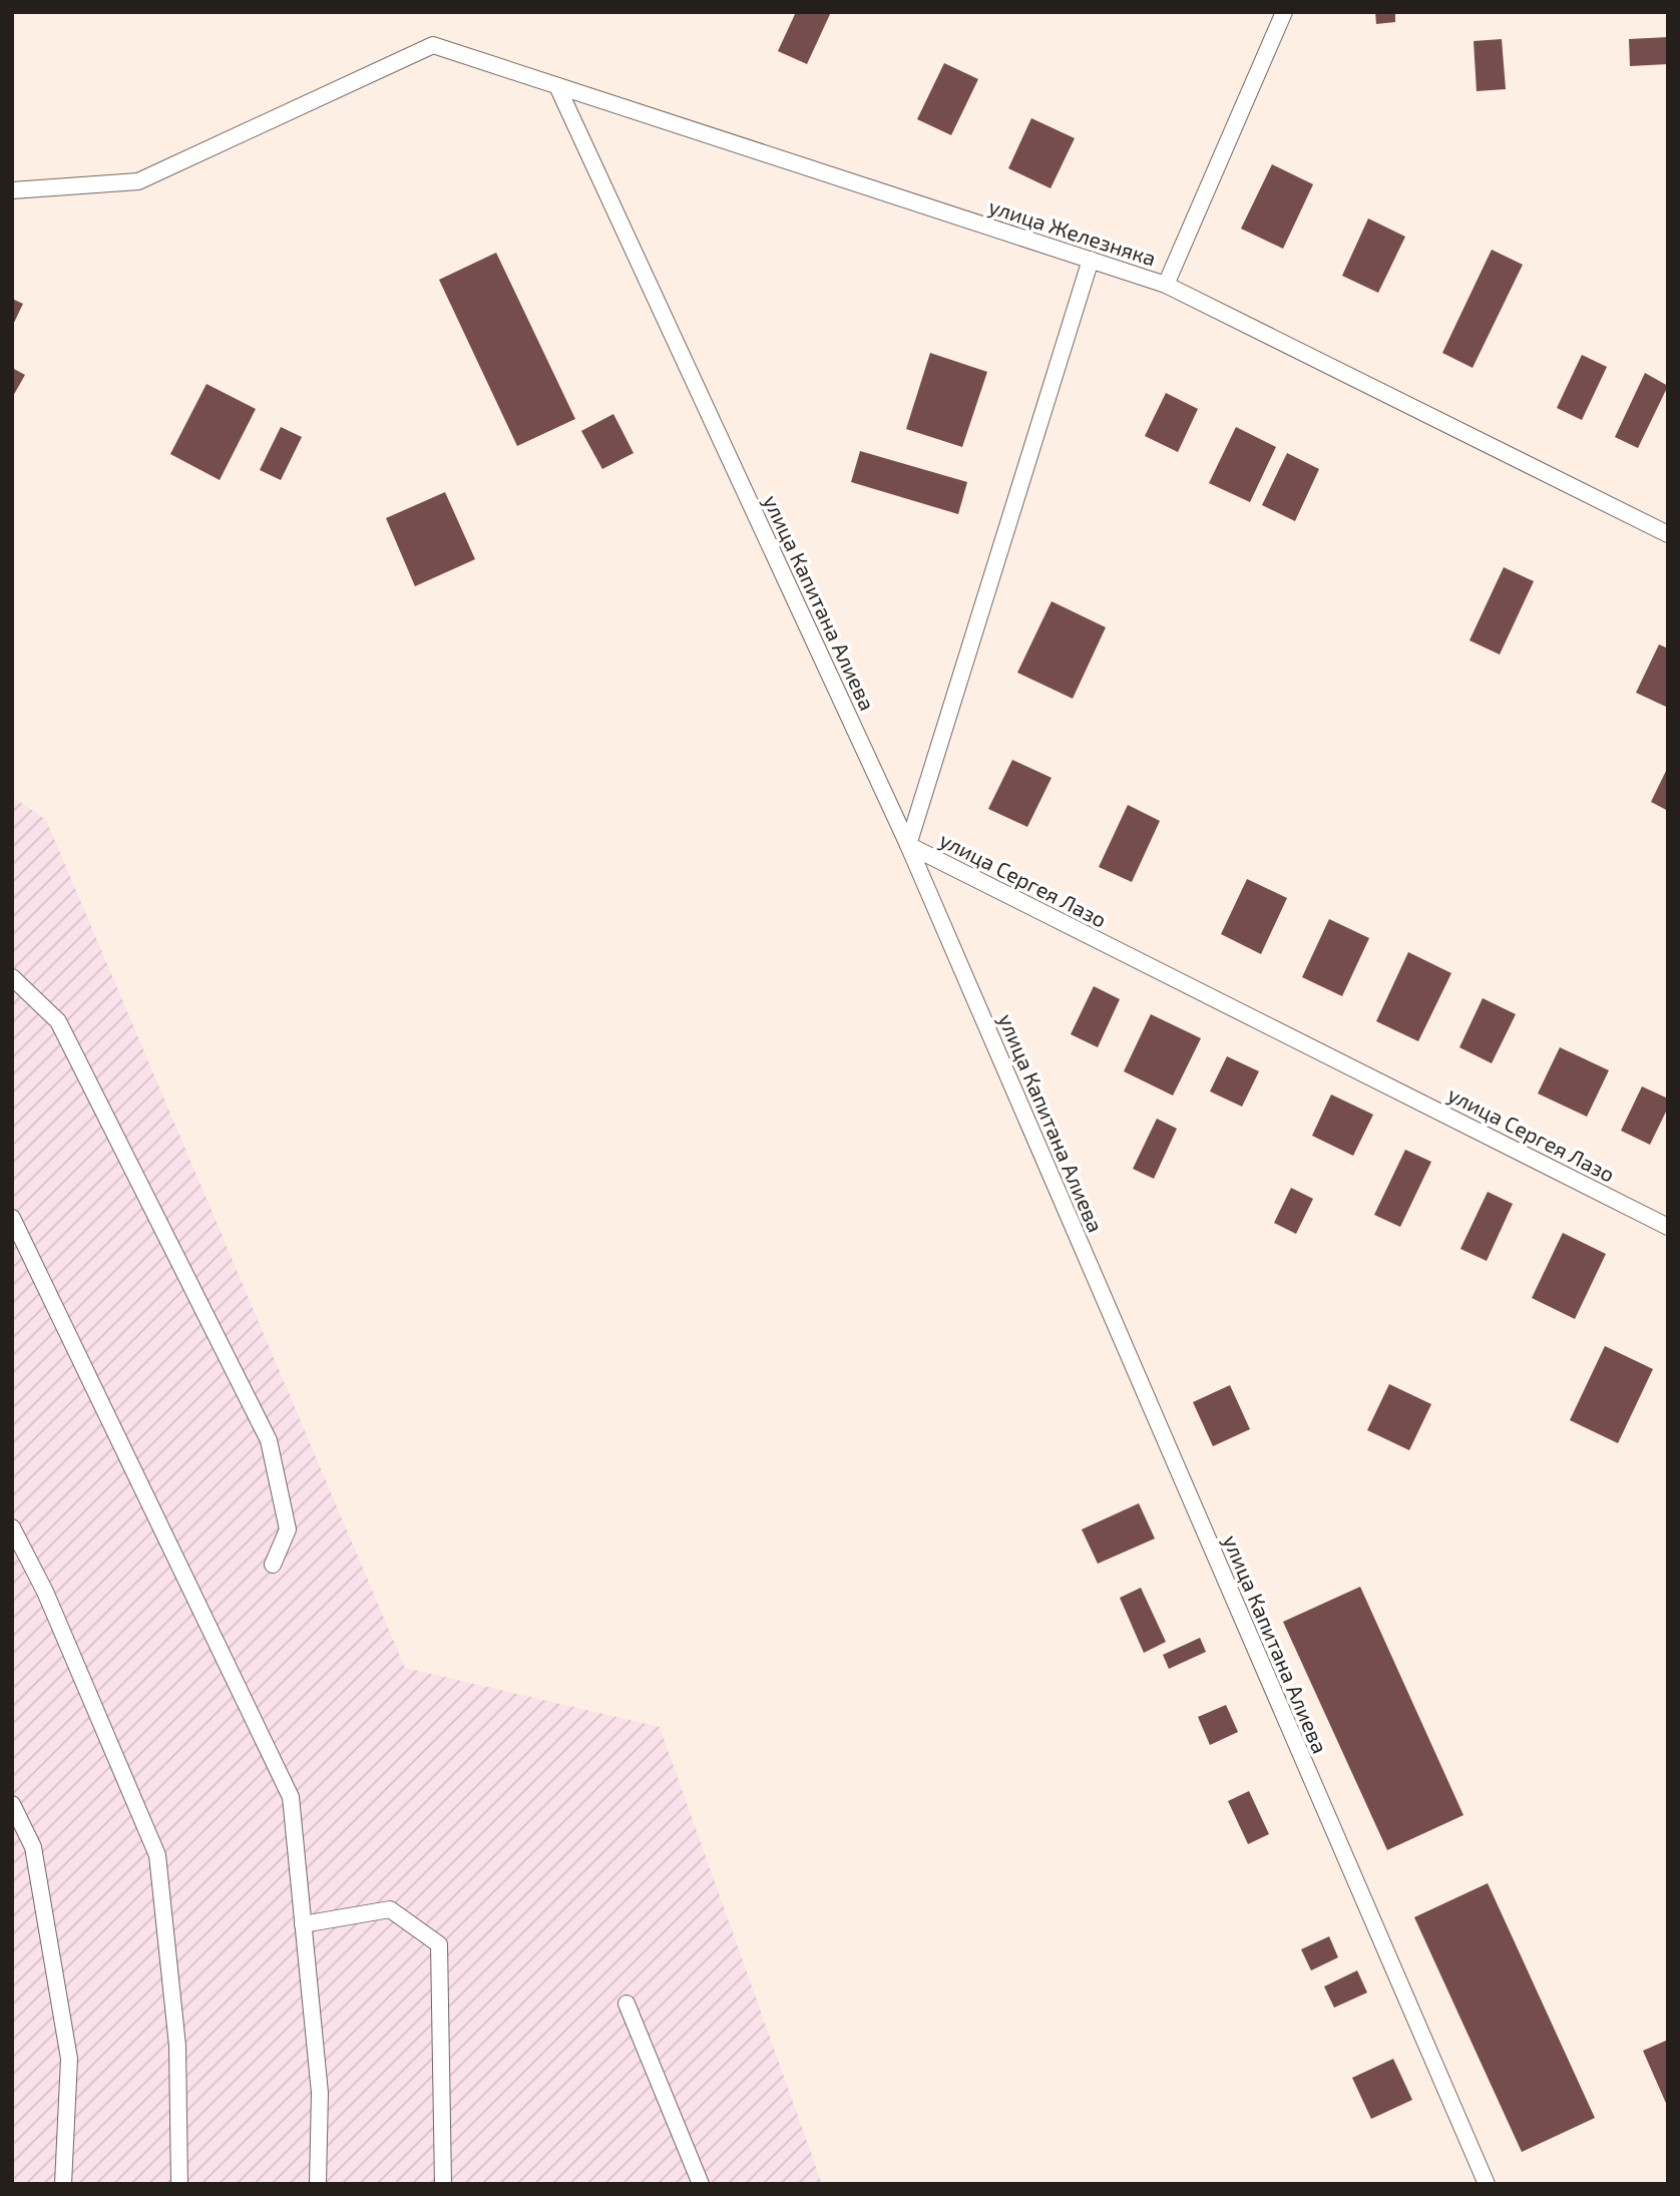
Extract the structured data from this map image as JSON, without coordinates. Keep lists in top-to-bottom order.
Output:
{
  "streets": {
    "lane": ["улица Железняка", "улица Капитана Алиева", "улица Сергея Лазо"]
  },
  "crossings": [
    ["улица Железняка", "улица Капитана Алиева"],
    ["улица Железняка", "улица Сергея Лазо"],
    ["улица Капитана Алиева", "улица Сергея Лазо"]
  ]
}
